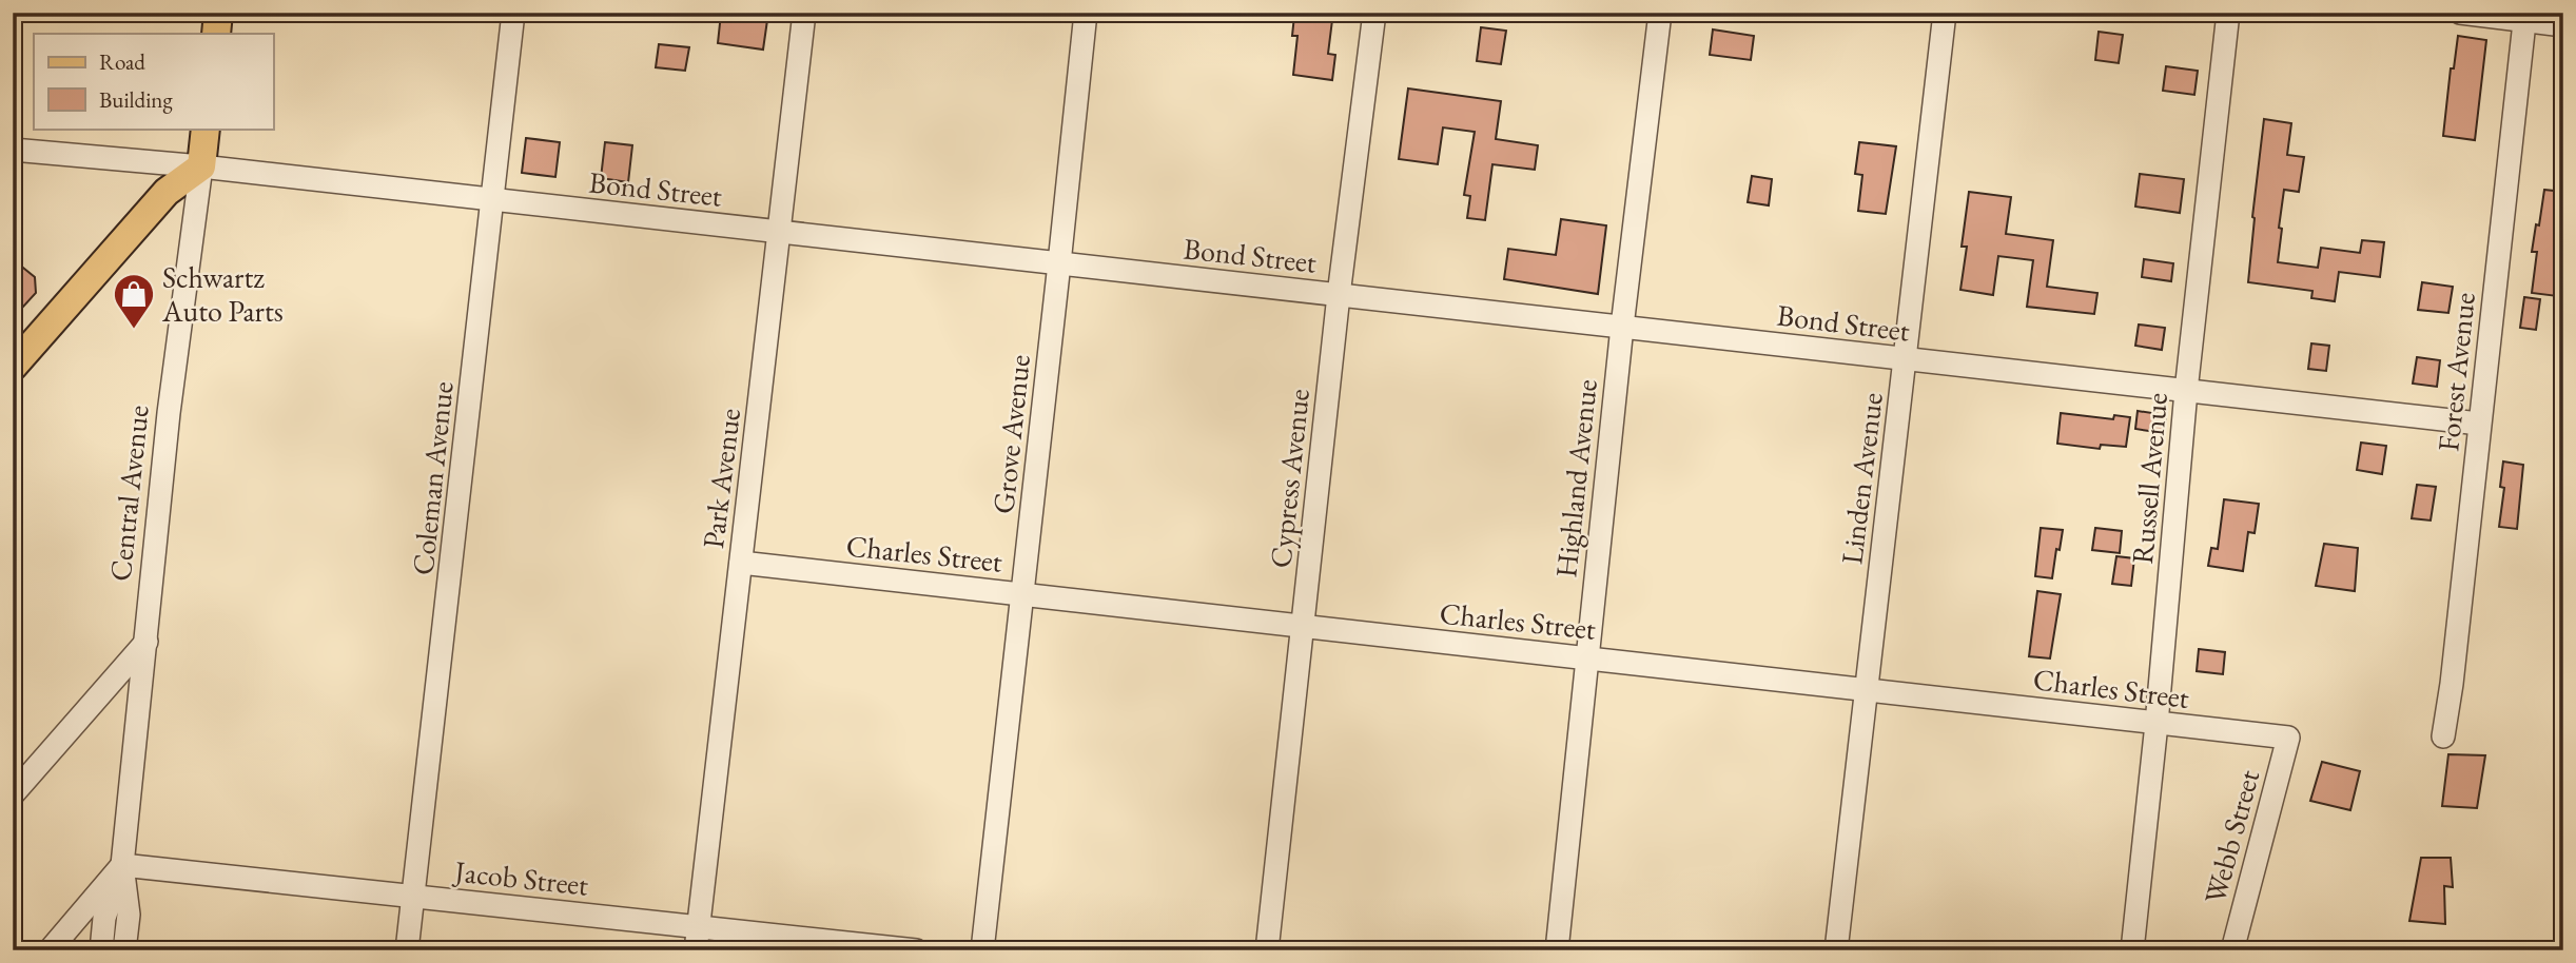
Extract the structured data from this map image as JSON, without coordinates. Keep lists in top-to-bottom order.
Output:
{
  "streets": {
    "main road": ["Central Avenue"],
    "street": [
      "Bond Street",
      "Forest Avenue",
      "Grove Avenue",
      "Coleman Avenue",
      "Park Avenue",
      "Cypress Avenue",
      "Highland Avenue",
      "Linden Avenue",
      "Russell Avenue",
      "Charles Street",
      "Webb Street",
      "Jacob Street"
    ]
  },
  "crossings": [
    ["Bond Street", "Forest Avenue"],
    ["Bond Street", "Grove Avenue"],
    ["Bond Street", "Coleman Avenue"],
    ["Bond Street", "Park Avenue"],
    ["Bond Street", "Cypress Avenue"],
    ["Bond Street", "Highland Avenue"],
    ["Bond Street", "Linden Avenue"],
    ["Bond Street", "Russell Avenue"],
    ["Bond Street", "Central Avenue"],
    ["Grove Avenue", "Charles Street"],
    ["Coleman Avenue", "Jacob Street"],
    ["Park Avenue", "Charles Street"],
    ["Park Avenue", "Jacob Street"],
    ["Cypress Avenue", "Charles Street"],
    ["Highland Avenue", "Charles Street"],
    ["Linden Avenue", "Charles Street"],
    ["Russell Avenue", "Charles Street"],
    ["Central Avenue", "Jacob Street"],
    ["Charles Street", "Webb Street"]
  ],
  "places": {
    "shop": ["Schwartz Auto Parts"]
  },
  "legend": ["Road", "Building"]
}
